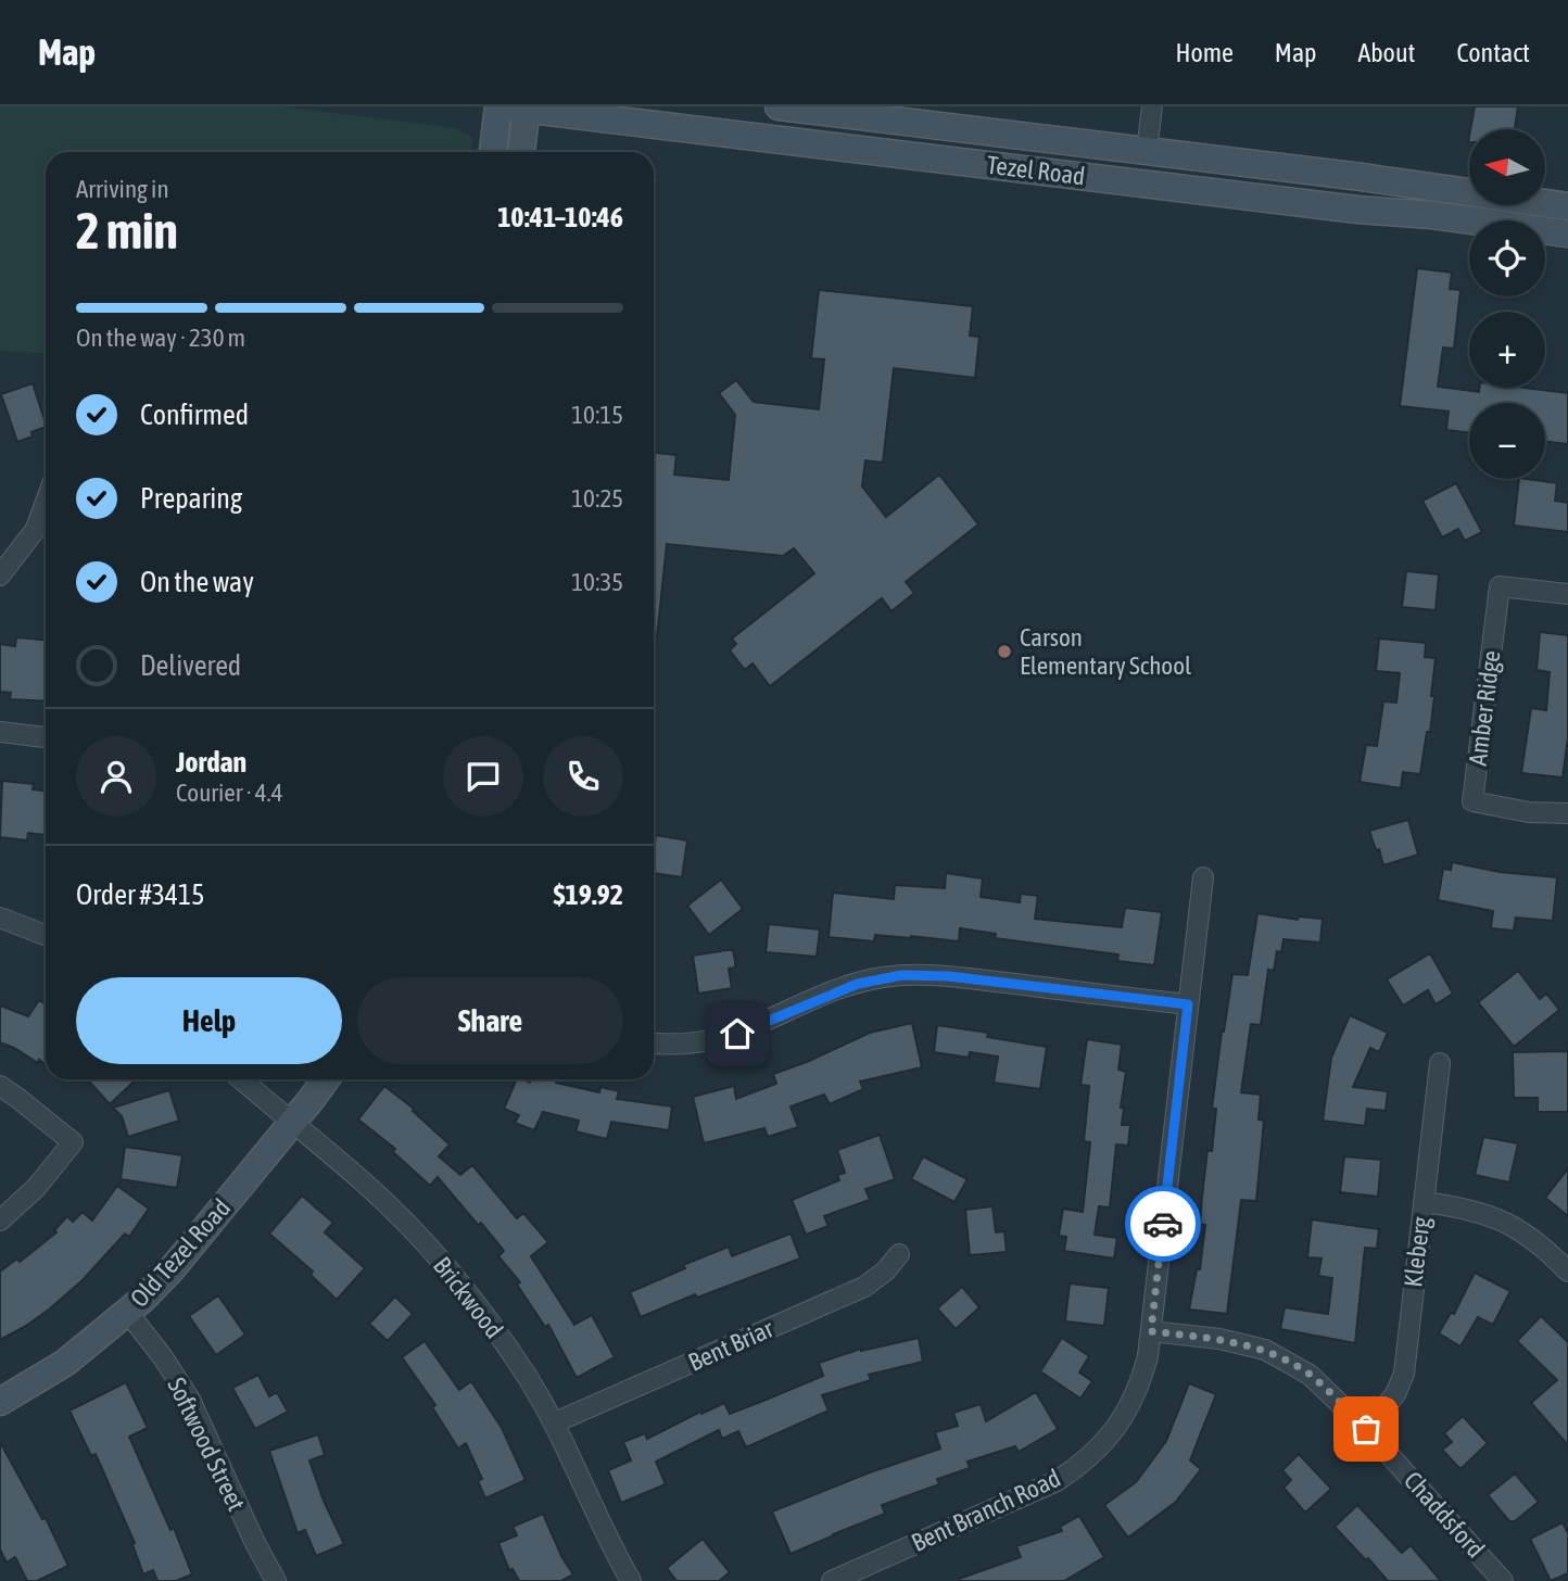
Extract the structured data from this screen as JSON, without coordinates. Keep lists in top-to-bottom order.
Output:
{
  "streets": {
    "main road": ["Tezel Road", "Old Tezel Road"],
    "street": [
      "Amber Ridge",
      "Kleberg",
      "Brickwood",
      "Bent Briar",
      "Softwood Street",
      "Bent Branch Road",
      "Chaddsford"
    ]
  },
  "crossings": [
    ["Kleberg", "Chaddsford"],
    ["Old Tezel Road", "Brickwood"],
    ["Old Tezel Road", "Softwood Street"],
    ["Brickwood", "Bent Briar"],
    ["Bent Branch Road", "Chaddsford"]
  ],
  "places": ["Carson Elementary School"],
  "north": "left",
  "page": {
    "header": "Map",
    "nav": [
      "Home",
      "Map",
      "About",
      "Contact"
    ],
    "map_buttons": ["+", "−"],
    "heading": ["2 min", "Arriving in", "10:41–10:46"],
    "panel": [
      "Jordan",
      "Courier · 4.4",
      "Order #3415",
      "$19.92"
    ],
    "bar": "On the way · 230 m",
    "list": [
      ["Confirmed", "10:15"],
      ["Preparing", "10:25"],
      ["On the way", "10:35"],
      "Delivered"
    ],
    "buttons": ["Help", "Share"]
  }
}
